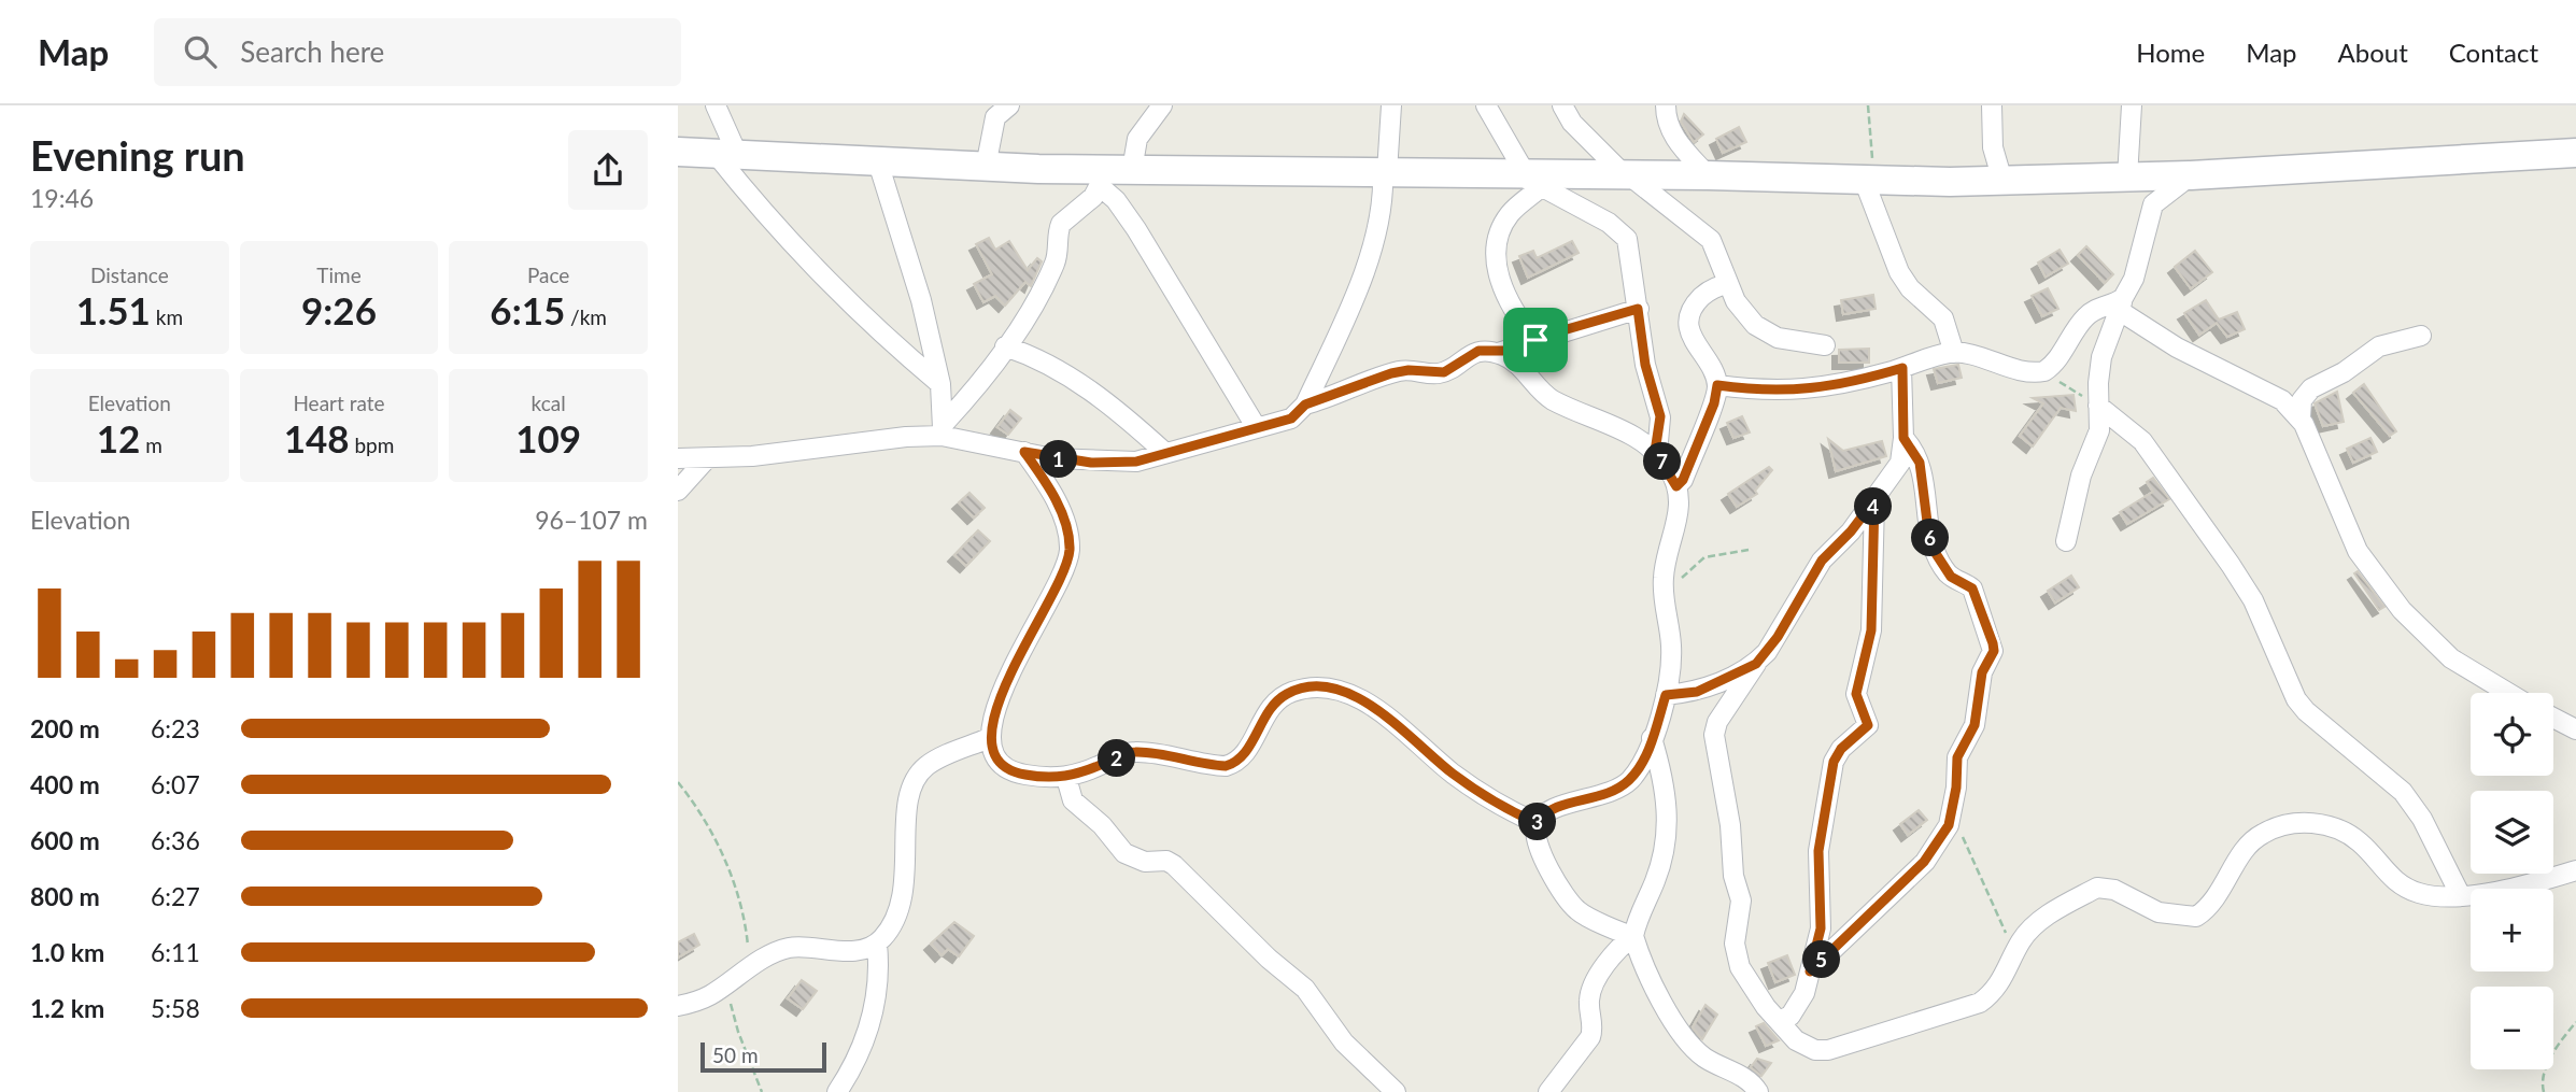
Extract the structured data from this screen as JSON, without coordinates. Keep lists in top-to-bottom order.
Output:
{
  "scale_bar": "50 m",
  "page": {
    "header": "Map",
    "search": "Search here",
    "nav": [
      "Home",
      "Map",
      "About",
      "Contact"
    ],
    "heading": ["Evening run", "19:46"],
    "stats": [
      ["Distance", "1.51 km"],
      ["Time", "9:26"],
      ["Pace", "6:15 /km"],
      ["Elevation", "12 m"],
      ["Heart rate", "148 bpm"],
      ["kcal", "109"]
    ],
    "pins": [
      "1",
      "7",
      "4",
      "6",
      "2",
      "3",
      "5"
    ],
    "chart": ["Elevation", "96–107 m"],
    "map_buttons": ["+", "−"],
    "list": [
      {
        "name": "200 m",
        "note": "6:23"
      },
      {
        "name": "400 m",
        "note": "6:07"
      },
      {
        "name": "600 m",
        "note": "6:36"
      },
      {
        "name": "800 m",
        "note": "6:27"
      },
      {
        "name": "1.0 km",
        "note": "6:11"
      },
      {
        "name": "1.2 km",
        "note": "5:58"
      }
    ],
    "scale": "50 m"
  }
}
